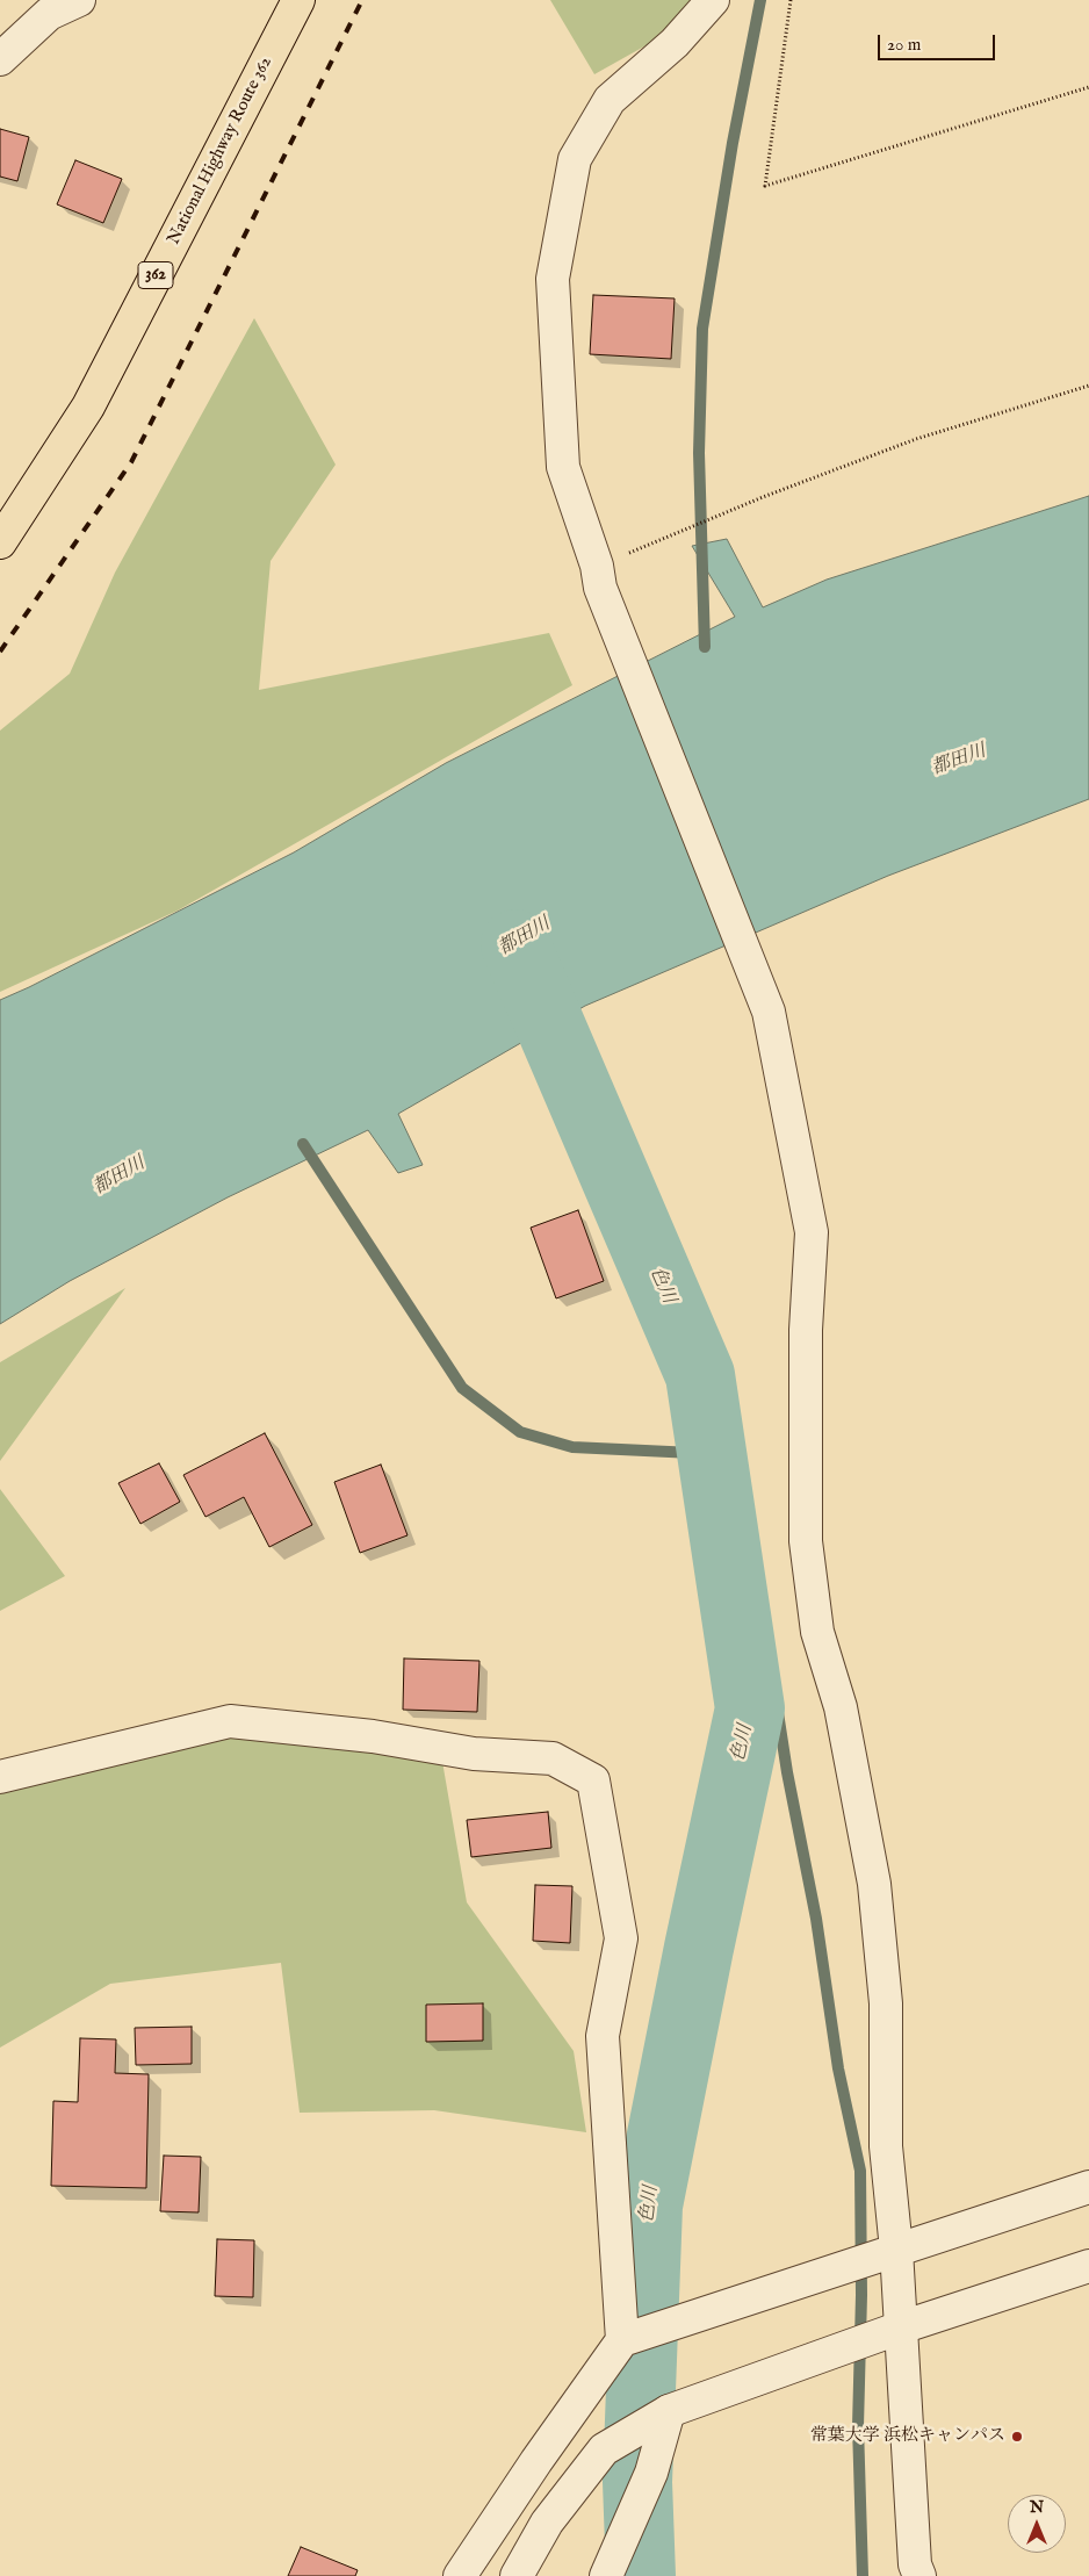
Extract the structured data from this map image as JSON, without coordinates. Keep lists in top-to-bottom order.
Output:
{
  "streets": {
    "highway": ["National Highway Route 362", "362"]
  },
  "water": ["都田川", "色川"],
  "places": ["常葉大学 浜松キャンパス"],
  "scale_bar": "20 m",
  "north": "top"
}
